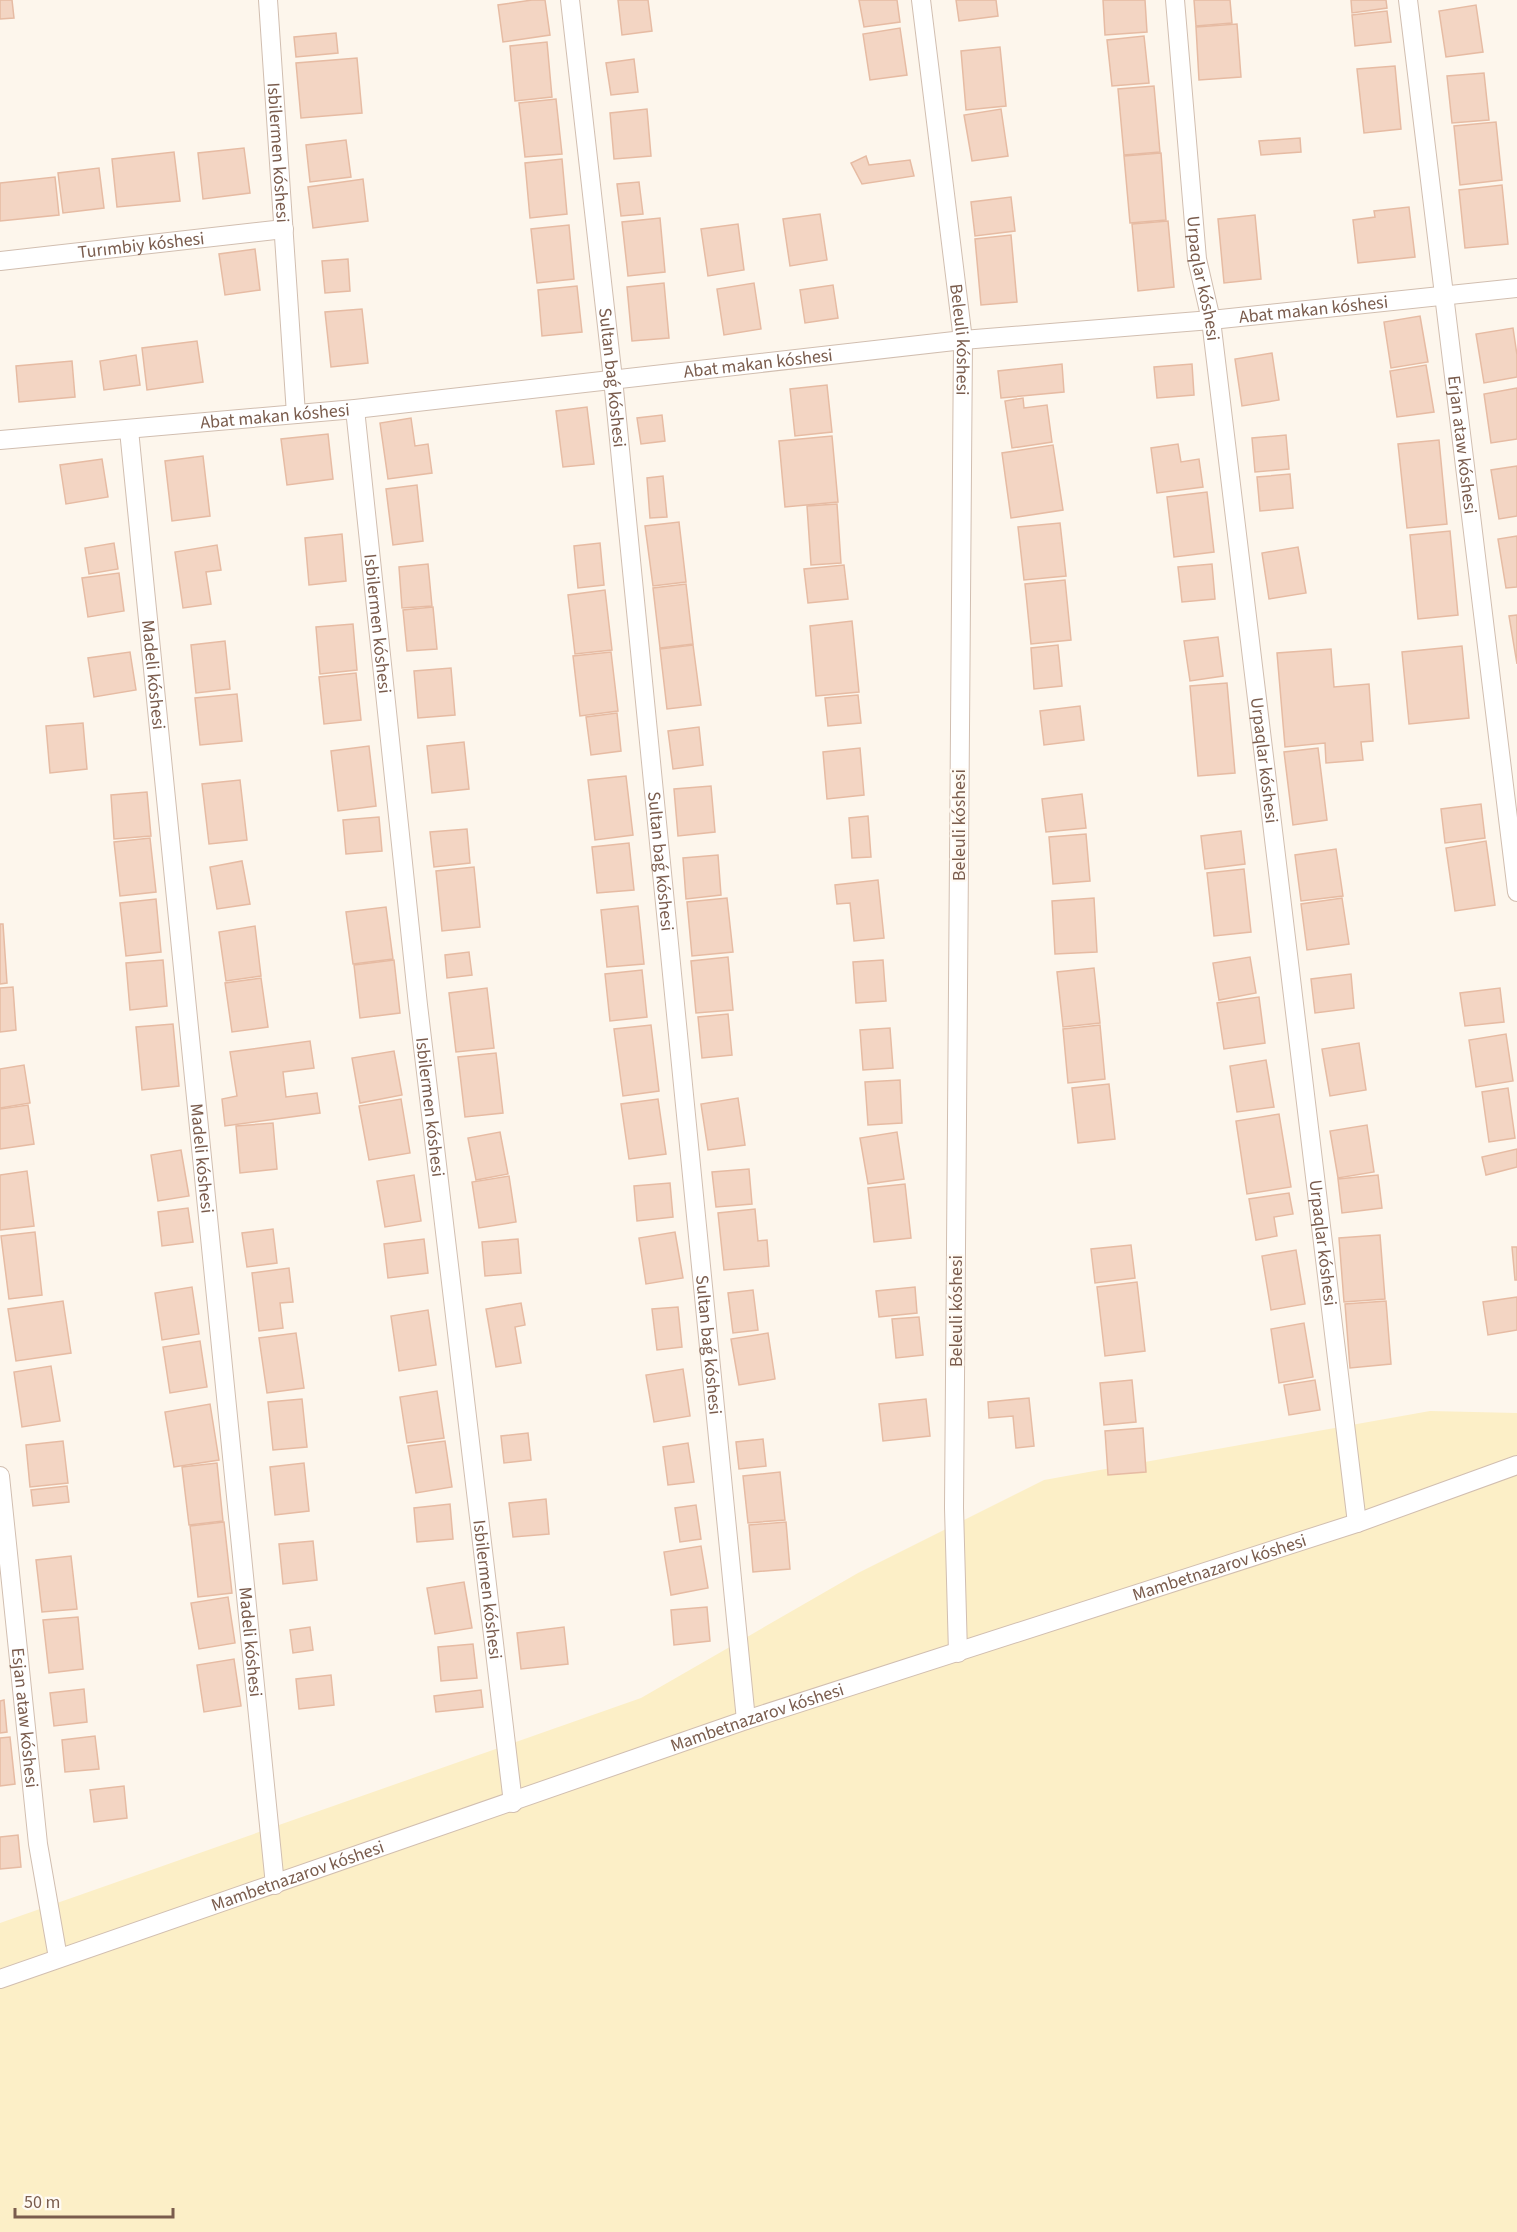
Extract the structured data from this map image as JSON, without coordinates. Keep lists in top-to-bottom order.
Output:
{
  "streets": {
    "street": [
      "Isbilermen kóshesi",
      "Turımbiy kóshesi",
      "Urpaqlar kóshesi",
      "Abat makan kóshesi",
      "Beleuli kóshesi",
      "Sultan baǵ kóshesi",
      "Erjan ataw kóshesi",
      "Madeli kóshesi",
      "Mambetnazarov kóshesi",
      "Esjan ataw kóshesi"
    ]
  },
  "crossings": [
    ["Isbilermen kóshesi", "Turımbiy kóshesi"],
    ["Isbilermen kóshesi", "Abat makan kóshesi"],
    ["Isbilermen kóshesi", "Mambetnazarov kóshesi"],
    ["Urpaqlar kóshesi", "Abat makan kóshesi"],
    ["Urpaqlar kóshesi", "Mambetnazarov kóshesi"],
    ["Abat makan kóshesi", "Beleuli kóshesi"],
    ["Abat makan kóshesi", "Sultan baǵ kóshesi"],
    ["Abat makan kóshesi", "Erjan ataw kóshesi"],
    ["Abat makan kóshesi", "Madeli kóshesi"],
    ["Beleuli kóshesi", "Mambetnazarov kóshesi"],
    ["Sultan baǵ kóshesi", "Mambetnazarov kóshesi"],
    ["Madeli kóshesi", "Mambetnazarov kóshesi"],
    ["Mambetnazarov kóshesi", "Esjan ataw kóshesi"]
  ],
  "scale_bar": "50 m"
}
